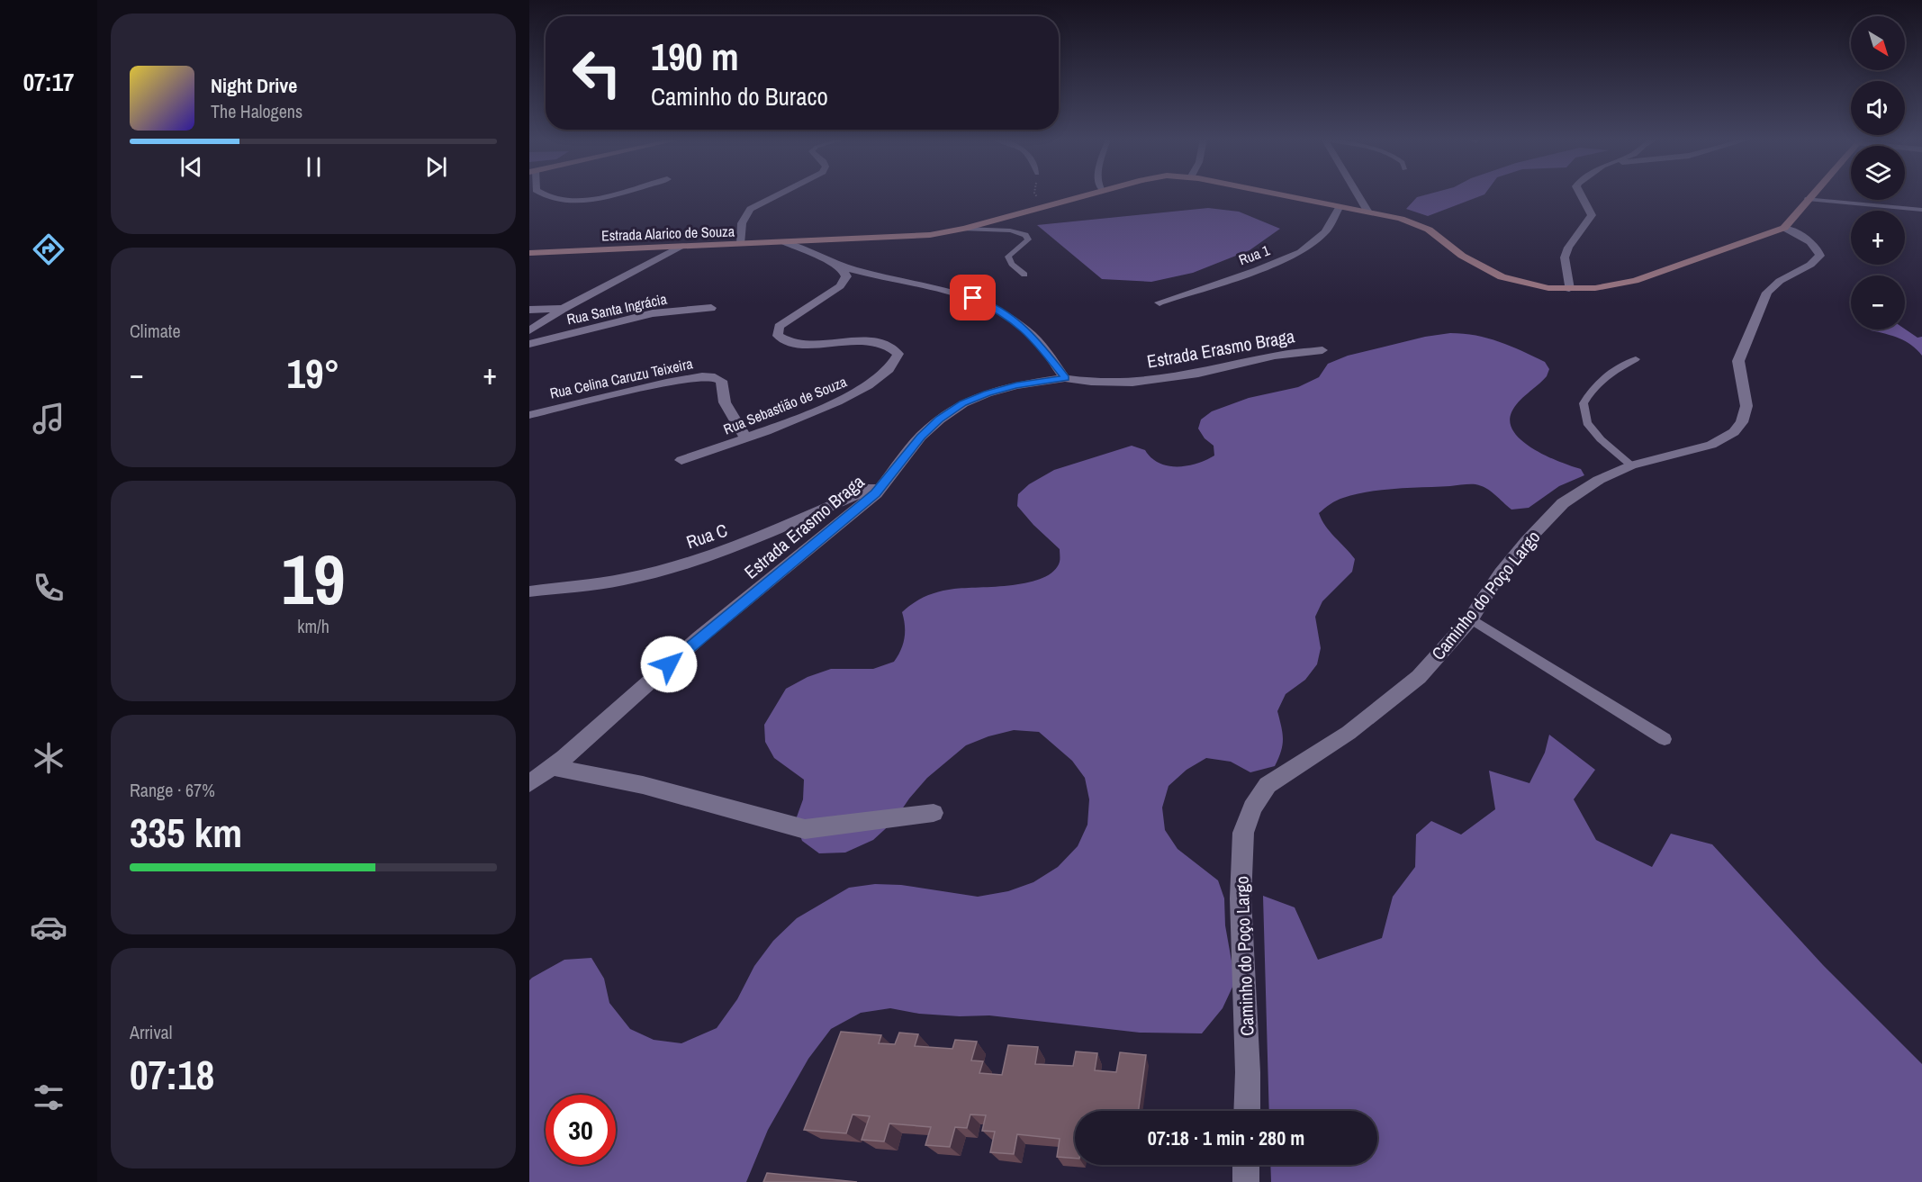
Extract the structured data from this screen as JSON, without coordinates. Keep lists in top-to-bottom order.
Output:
{
  "streets": {
    "main road": ["Estrada Alarico de Souza"],
    "street": [
      "Rua 1",
      "Rua Santa Ingrácia",
      "Estrada Erasmo Braga",
      "Rua Celina Caruzu Teixeira",
      "Rua Sebastião de Souza",
      "Rua C",
      "Caminho do Poço Largo"
    ]
  },
  "crossings": [
    ["Estrada Alarico de Souza", "Rua 1"],
    ["Estrada Alarico de Souza", "Caminho do Poço Largo"],
    ["Estrada Erasmo Braga", "Rua C"],
    ["Rua Celina Caruzu Teixeira", "Rua Sebastião de Souza"]
  ],
  "north": "bottom right",
  "page": {
    "tabs": "07:17",
    "map_buttons": ["+", "−"],
    "turn": ["190 m", "Caminho do Buraco"],
    "song": ["Night Drive", "The Halogens"],
    "tile": [
      "Climate",
      ["19", "km/h"],
      ["Range · 67%", "335 km"],
      ["Arrival", "07:18"]
    ],
    "heat": ["−", "19°", "+"],
    "limit": "30",
    "trip": "07:18 · 1 min · 280 m"
  }
}
